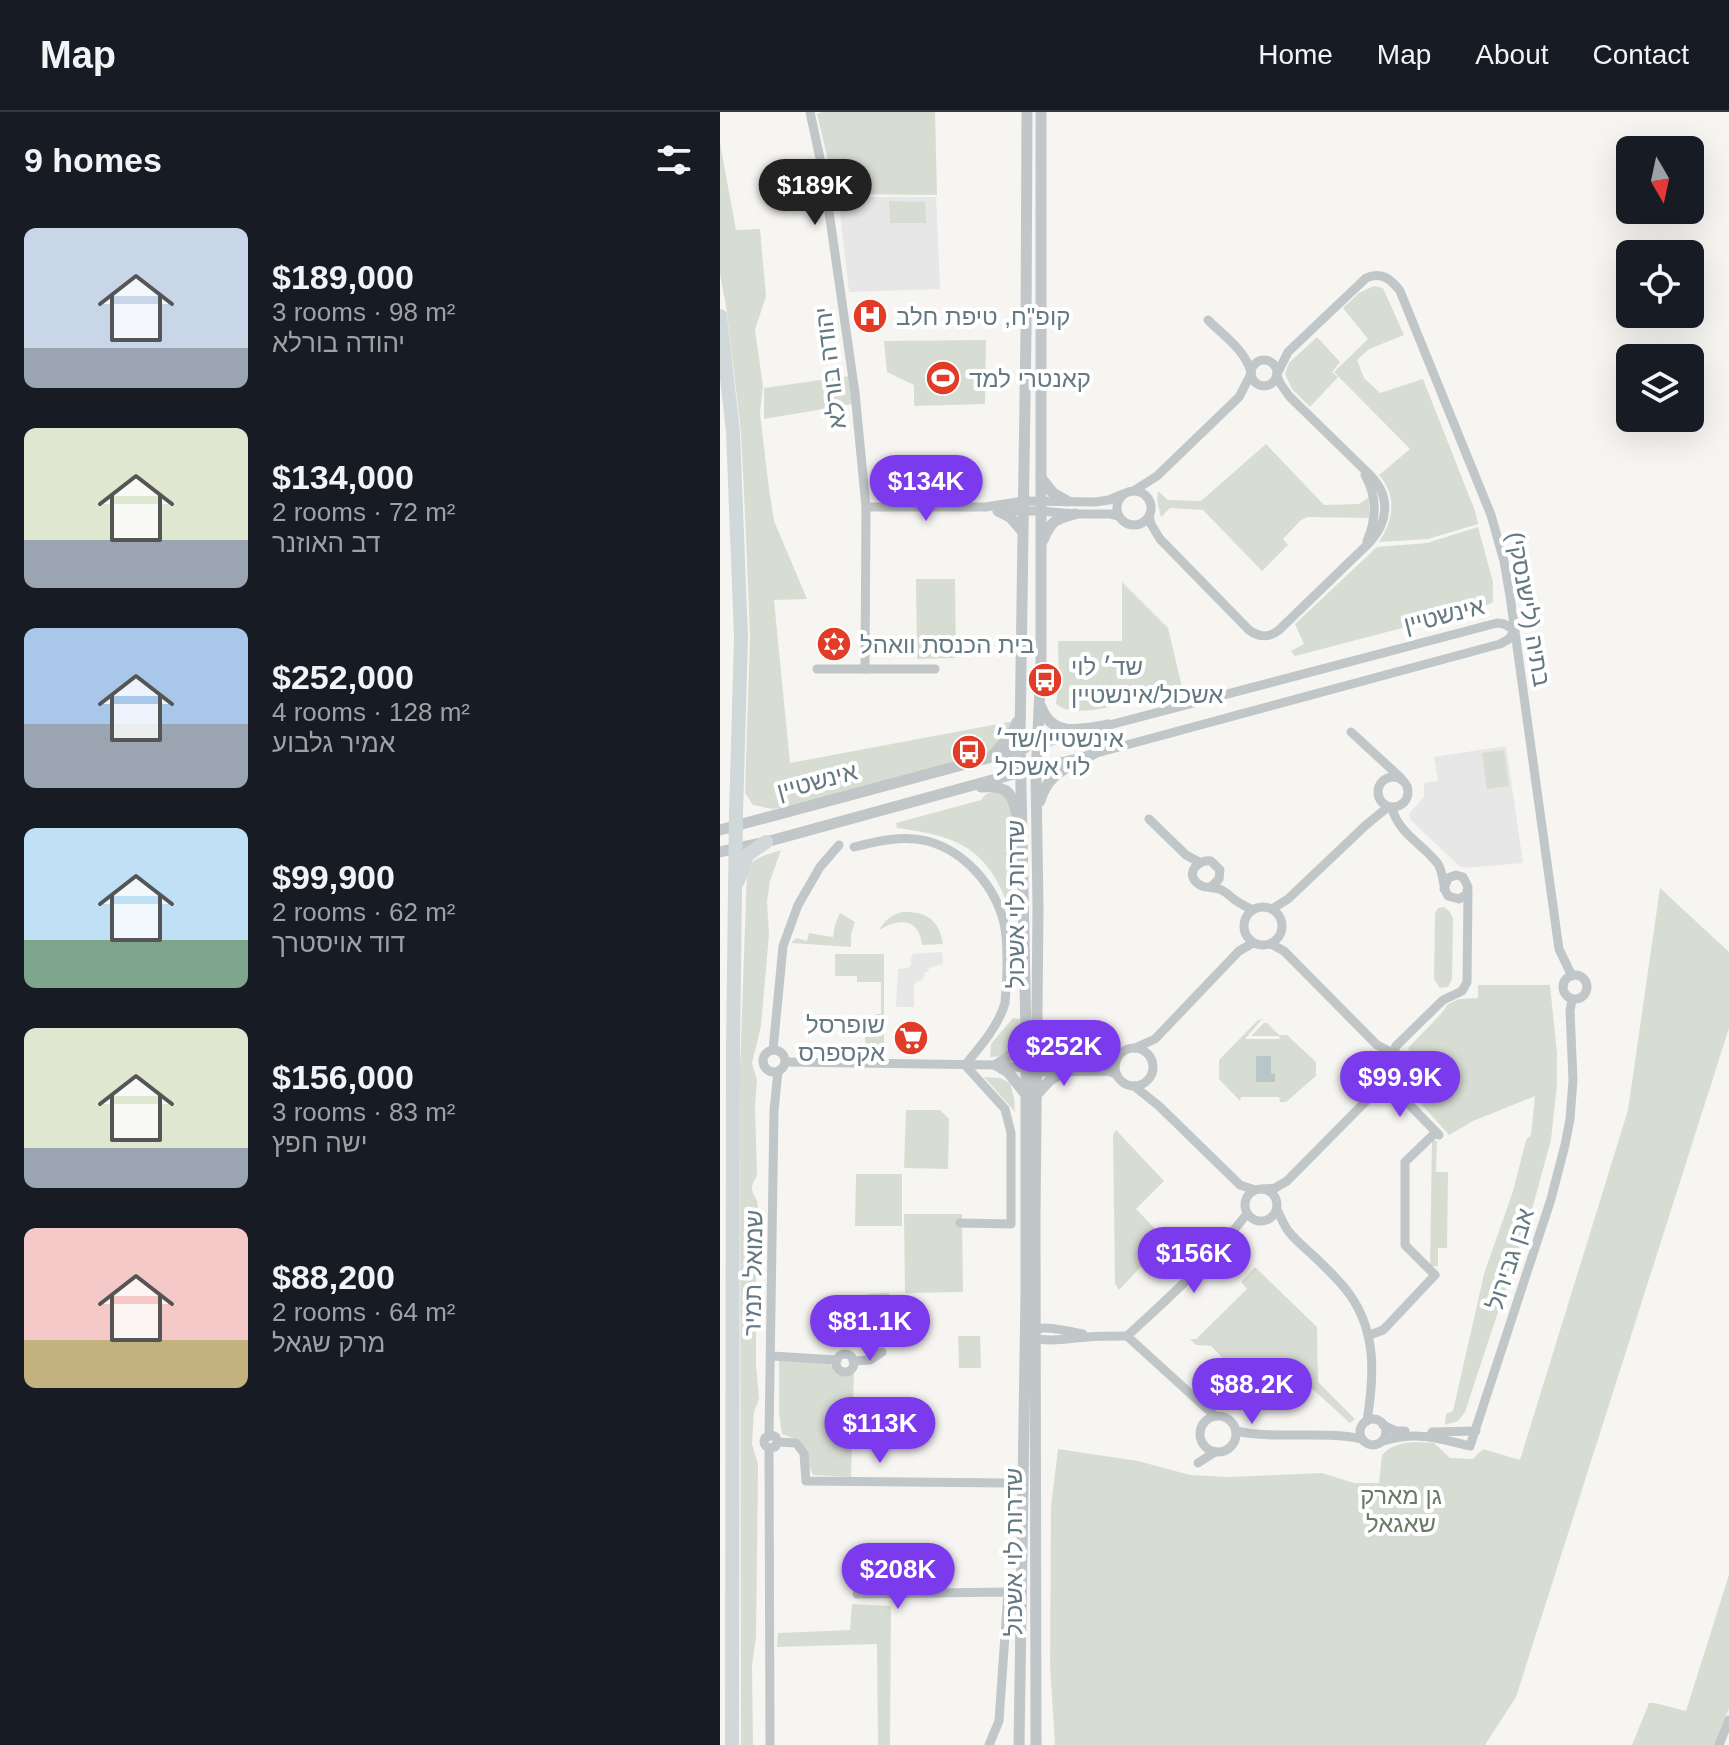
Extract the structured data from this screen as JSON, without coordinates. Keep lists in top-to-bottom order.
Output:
{
  "streets": {
    "street": [
      "יהודה בורלא",
      "בתיה (לישנסקי)",
      "אינשטיין",
      "שדרות לוי אשכול",
      "אבן גבירול",
      "שמואל תמיר"
    ]
  },
  "crossings": [
    ["בתיה (לישנסקי)", "אינשטיין"],
    ["בתיה (לישנסקי)", "אבן גבירול"],
    ["אינשטיין", "שדרות לוי אשכול"]
  ],
  "parks": ["גן מארק שאגאל"],
  "places": {
    "hospital": ["קופ\"ח, טיפת חלב"],
    "sports": ["קאנטרי למד"],
    "synagogue": ["בית הכנסת וואהל"],
    "bus stop": ["שד׳ לוי אשכול/אינשטיין", "אינשטיין/שד׳ לוי אשכול"],
    "supermarket": ["שופרסל אקספרס"]
  },
  "north": "bottom",
  "page": {
    "header": "Map",
    "nav": [
      "Home",
      "Map",
      "About",
      "Contact"
    ],
    "heading": "9 homes",
    "price": [
      "$189K",
      "$134K",
      "$252K",
      "$99.9K",
      "$156K",
      "$81.1K",
      "$88.2K",
      "$113K",
      "$208K"
    ],
    "list": [
      {
        "name": "$189,000",
        "note": "3 rooms · 98 m² · יהודה בורלא"
      },
      {
        "name": "$134,000",
        "note": "2 rooms · 72 m² · דב האוזנר"
      },
      {
        "name": "$252,000",
        "note": "4 rooms · 128 m² · אמיר גלבוע"
      },
      {
        "name": "$99,900",
        "note": "2 rooms · 62 m² · דוד אויסטרך"
      },
      {
        "name": "$156,000",
        "note": "3 rooms · 83 m² · ישה חפץ"
      },
      {
        "name": "$88,200",
        "note": "2 rooms · 64 m² · מרק שגאל"
      }
    ]
  }
}
